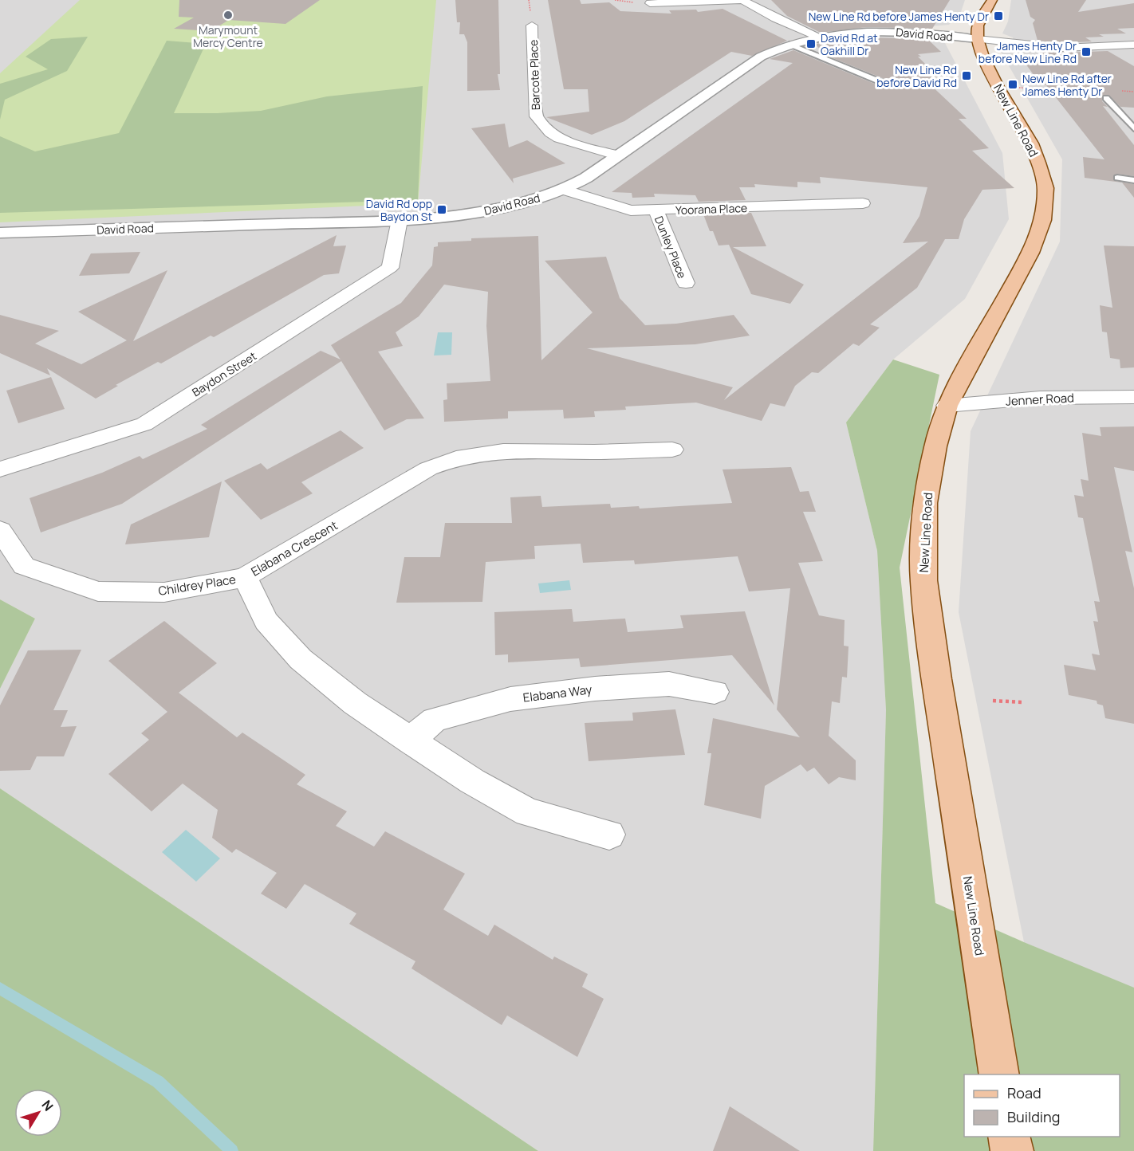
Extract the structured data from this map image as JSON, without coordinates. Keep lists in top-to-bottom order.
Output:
{
  "streets": {
    "main road": ["New Line Road"],
    "street": [
      "David Road",
      "Barcote Place",
      "Yoorana Place",
      "Dunley Place",
      "Baydon Street",
      "Jenner Road",
      "Elabana Crescent",
      "Childrey Place",
      "Elabana Way"
    ]
  },
  "crossings": [
    ["David Road", "Barcote Place"],
    ["David Road", "New Line Road"],
    ["David Road", "Yoorana Place"],
    ["David Road", "Baydon Street"],
    ["New Line Road", "Jenner Road"],
    ["Yoorana Place", "Dunley Place"],
    ["Elabana Crescent", "Childrey Place"],
    ["Elabana Crescent", "Elabana Way"]
  ],
  "places": {
    "other": ["Marymount Mercy Centre"],
    "transit": [
      "New Line Rd before James Henty Dr",
      "David Rd at Oakhill Dr",
      "James Henty Dr before New Line Rd",
      "New Line Rd before David Rd",
      "New Line Rd after James Henty Dr",
      "David Rd opp Baydon St"
    ]
  },
  "legend": ["Road", "Building"],
  "north": "top right"
}
